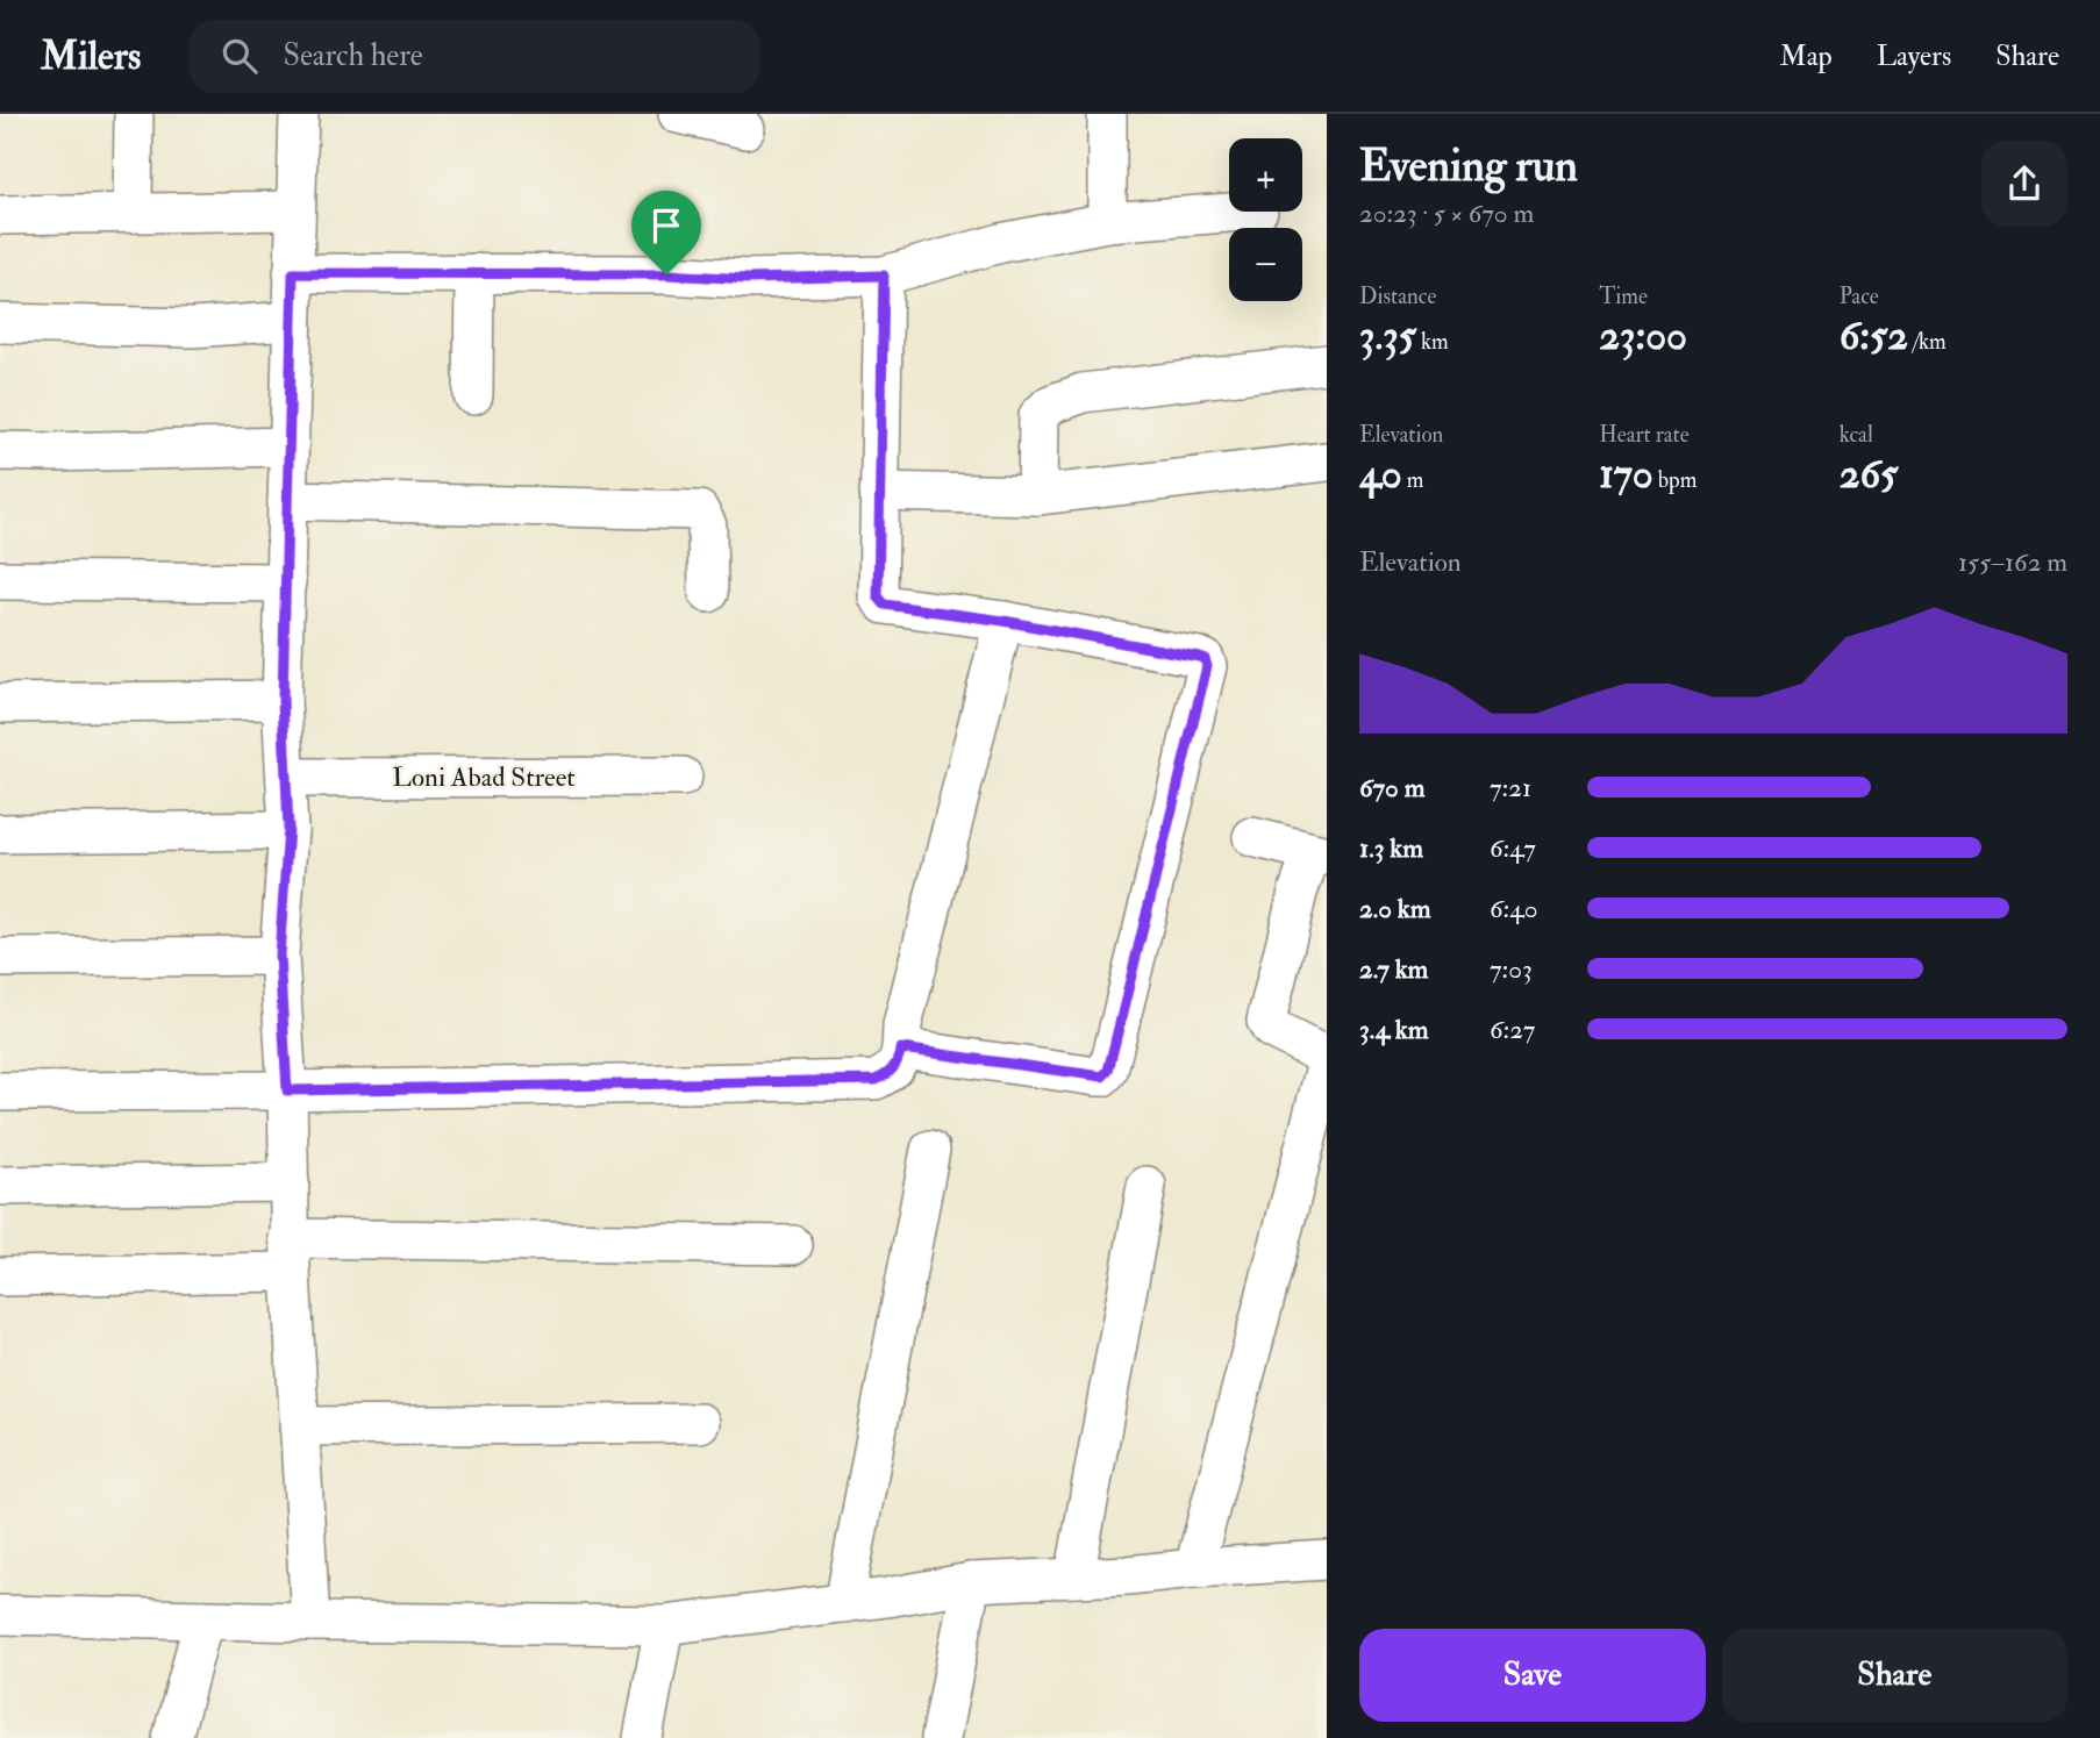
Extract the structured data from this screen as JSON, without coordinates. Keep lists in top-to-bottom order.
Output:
{
  "streets": {
    "street": ["Loni Abad Street"]
  },
  "page": {
    "header": "Milers",
    "search": "Search here",
    "nav": ["Map", "Layers", "Share"],
    "heading": ["Evening run", "20:23 · 5 × 670 m"],
    "map_buttons": ["+", "−"],
    "stats": [
      ["Distance", "3.35 km"],
      ["Time", "23:00"],
      ["Pace", "6:52 /km"],
      ["Elevation", "40 m"],
      ["Heart rate", "170 bpm"],
      ["kcal", "265"]
    ],
    "chart": ["Elevation", "155–162 m"],
    "list": [
      {
        "name": "670 m",
        "note": "7:21"
      },
      {
        "name": "1.3 km",
        "note": "6:47"
      },
      {
        "name": "2.0 km",
        "note": "6:40"
      },
      {
        "name": "2.7 km",
        "note": "7:03"
      },
      {
        "name": "3.4 km",
        "note": "6:27"
      }
    ],
    "buttons": ["Save", "Share"]
  }
}
